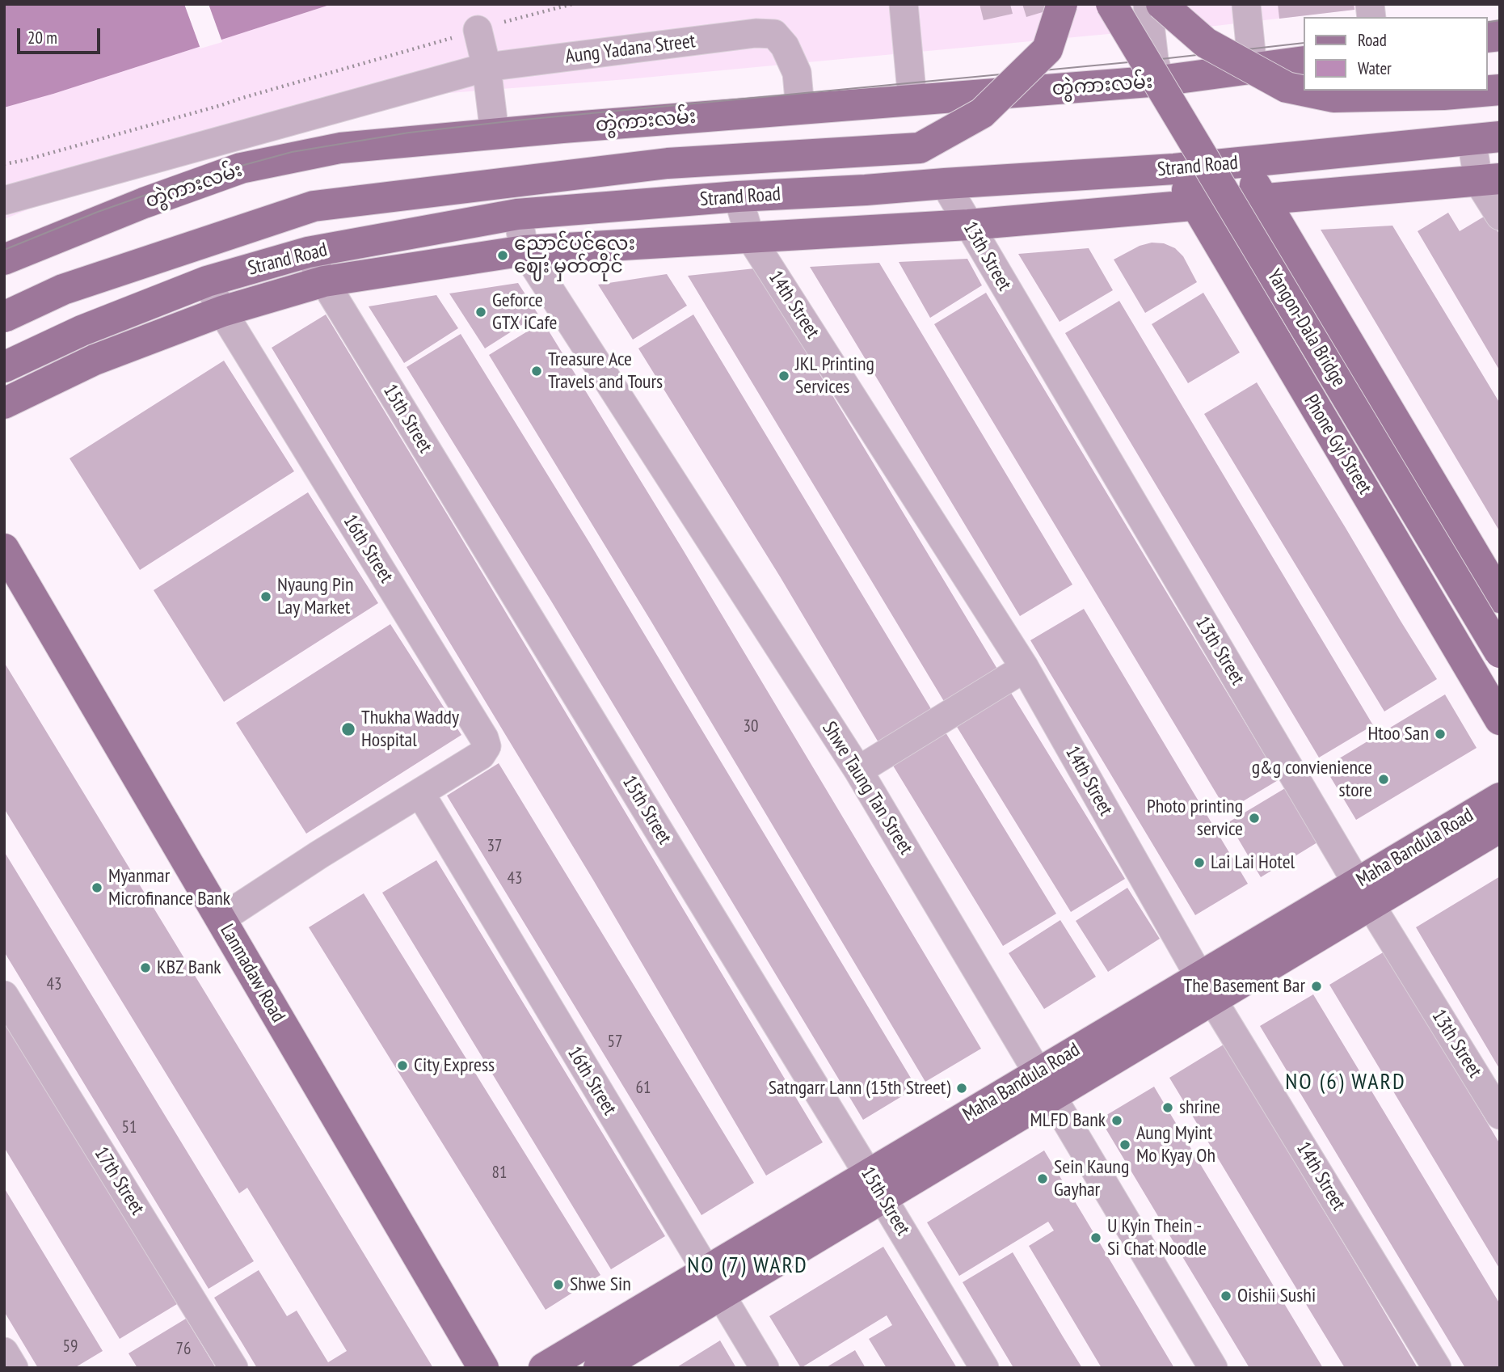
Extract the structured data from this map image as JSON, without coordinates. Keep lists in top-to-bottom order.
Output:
{
  "streets": {
    "main road": [
      "တွဲကားလမ်း",
      "Strand Road",
      "Yangon-Dala Bridge",
      "Phone Gyi Street",
      "Maha Bandula Road",
      "Lanmadaw Road"
    ],
    "street": [
      "Aung Yadana Street",
      "13th Street",
      "14th Street",
      "15th Street",
      "16th Street",
      "Shwe Taung Tan Street",
      "17th Street"
    ]
  },
  "crossings": [
    ["Aung Yadana Street", "တွဲကားလမ်း"],
    ["Strand Road", "13th Street"],
    ["Strand Road", "14th Street"],
    ["Strand Road", "15th Street"],
    ["Strand Road", "Phone Gyi Street"],
    ["Strand Road", "16th Street"],
    ["Strand Road", "Shwe Taung Tan Street"],
    ["13th Street", "Maha Bandula Road"],
    ["14th Street", "Maha Bandula Road"],
    ["15th Street", "Maha Bandula Road"],
    ["16th Street", "Maha Bandula Road"],
    ["16th Street", "Lanmadaw Road"],
    ["Shwe Taung Tan Street", "Maha Bandula Road"]
  ],
  "districts": ["NO (6) WARD", "NO (7) WARD"],
  "places": [
    "ညောင်ပင်လေး ဈေး မှတ်တိုင်",
    "Geforce GTX iCafe",
    "Treasure Ace Travels and Tours",
    "JKL Printing Services",
    "Nyaung Pin Lay Market",
    "Thukha Waddy Hospital",
    "Htoo San",
    "g&g convienience store",
    "Photo printing service",
    "Lai Lai Hotel",
    "Myanmar Microfinance Bank",
    "KBZ Bank",
    "The Basement Bar",
    "City Express",
    "Satngarr Lann (15th Street)",
    "shrine",
    "MLFD Bank",
    "Aung Myint Mo Kyay Oh",
    "Sein Kaung Gayhar",
    "U Kyin Thein - Si Chat Noodle",
    "Shwe Sin",
    "Oishii Sushi"
  ],
  "house_numbers": [
    "30",
    "37",
    "43",
    "43",
    "57",
    "61",
    "51",
    "81",
    "59",
    "76"
  ],
  "legend": ["Road", "Water"],
  "scale_bar": "20 m"
}
